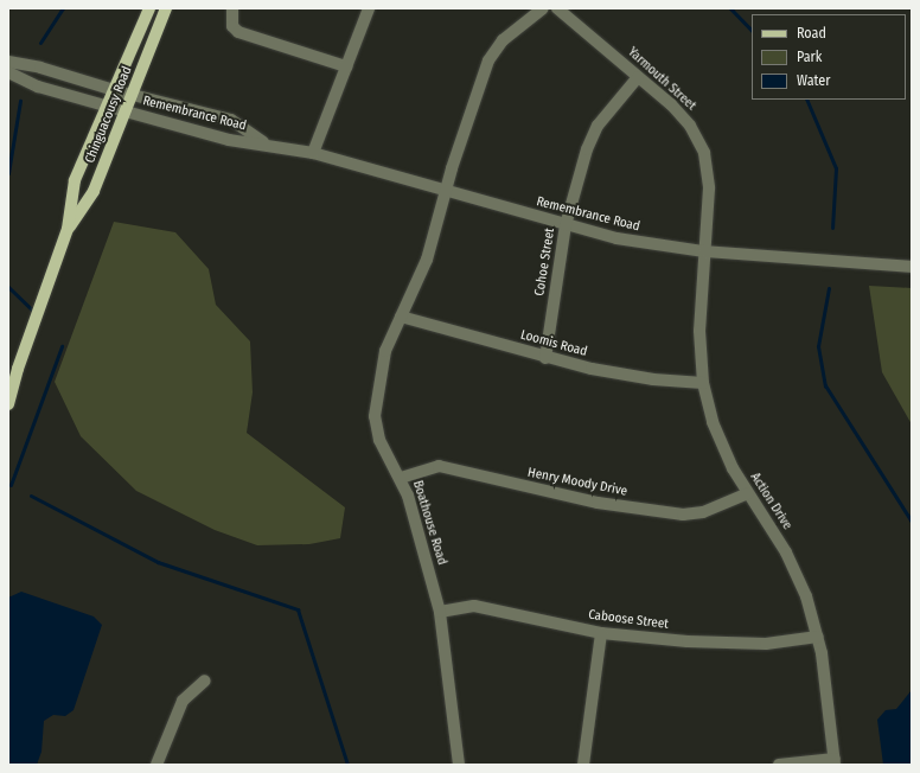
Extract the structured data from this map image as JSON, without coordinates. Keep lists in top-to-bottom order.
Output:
{
  "streets": {
    "main road": ["Chinguacousy Road"],
    "street": [
      "Yarmouth Street",
      "Remembrance Road",
      "Cohoe Street",
      "Loomis Road",
      "Henry Moody Drive",
      "Action Drive",
      "Boathouse Road",
      "Caboose Street"
    ]
  },
  "crossings": [
    ["Yarmouth Street", "Remembrance Road"],
    ["Yarmouth Street", "Cohoe Street"],
    ["Yarmouth Street", "Action Drive"],
    ["Remembrance Road", "Chinguacousy Road"],
    ["Remembrance Road", "Cohoe Street"],
    ["Remembrance Road", "Action Drive"],
    ["Remembrance Road", "Boathouse Road"],
    ["Cohoe Street", "Loomis Road"],
    ["Loomis Road", "Action Drive"],
    ["Loomis Road", "Boathouse Road"],
    ["Henry Moody Drive", "Action Drive"],
    ["Henry Moody Drive", "Boathouse Road"],
    ["Action Drive", "Caboose Street"],
    ["Boathouse Road", "Caboose Street"]
  ],
  "legend": ["Road", "Park", "Water"]
}
